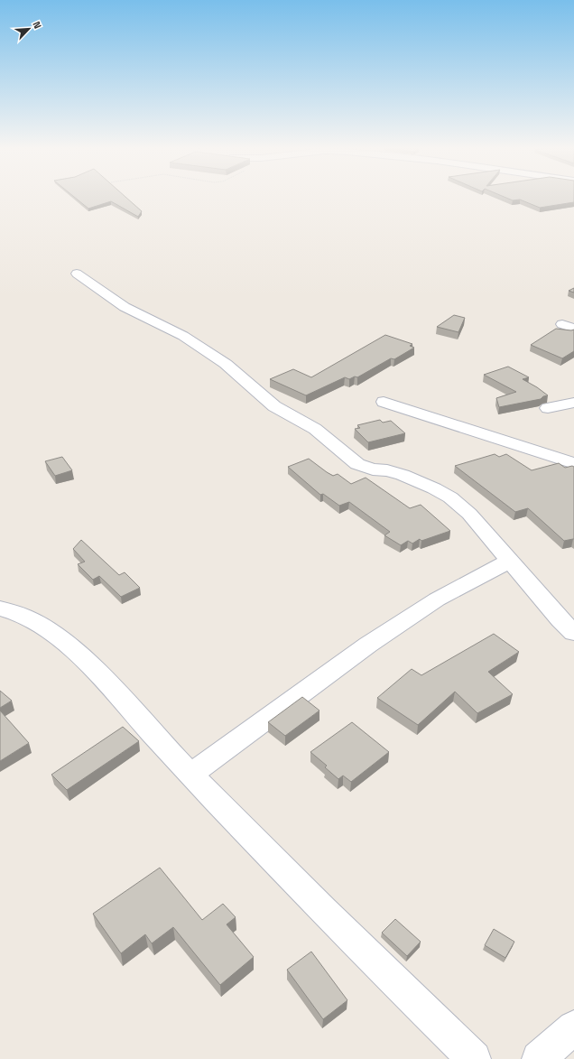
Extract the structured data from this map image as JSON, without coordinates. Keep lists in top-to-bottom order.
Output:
{
  "north": "top right"
}
